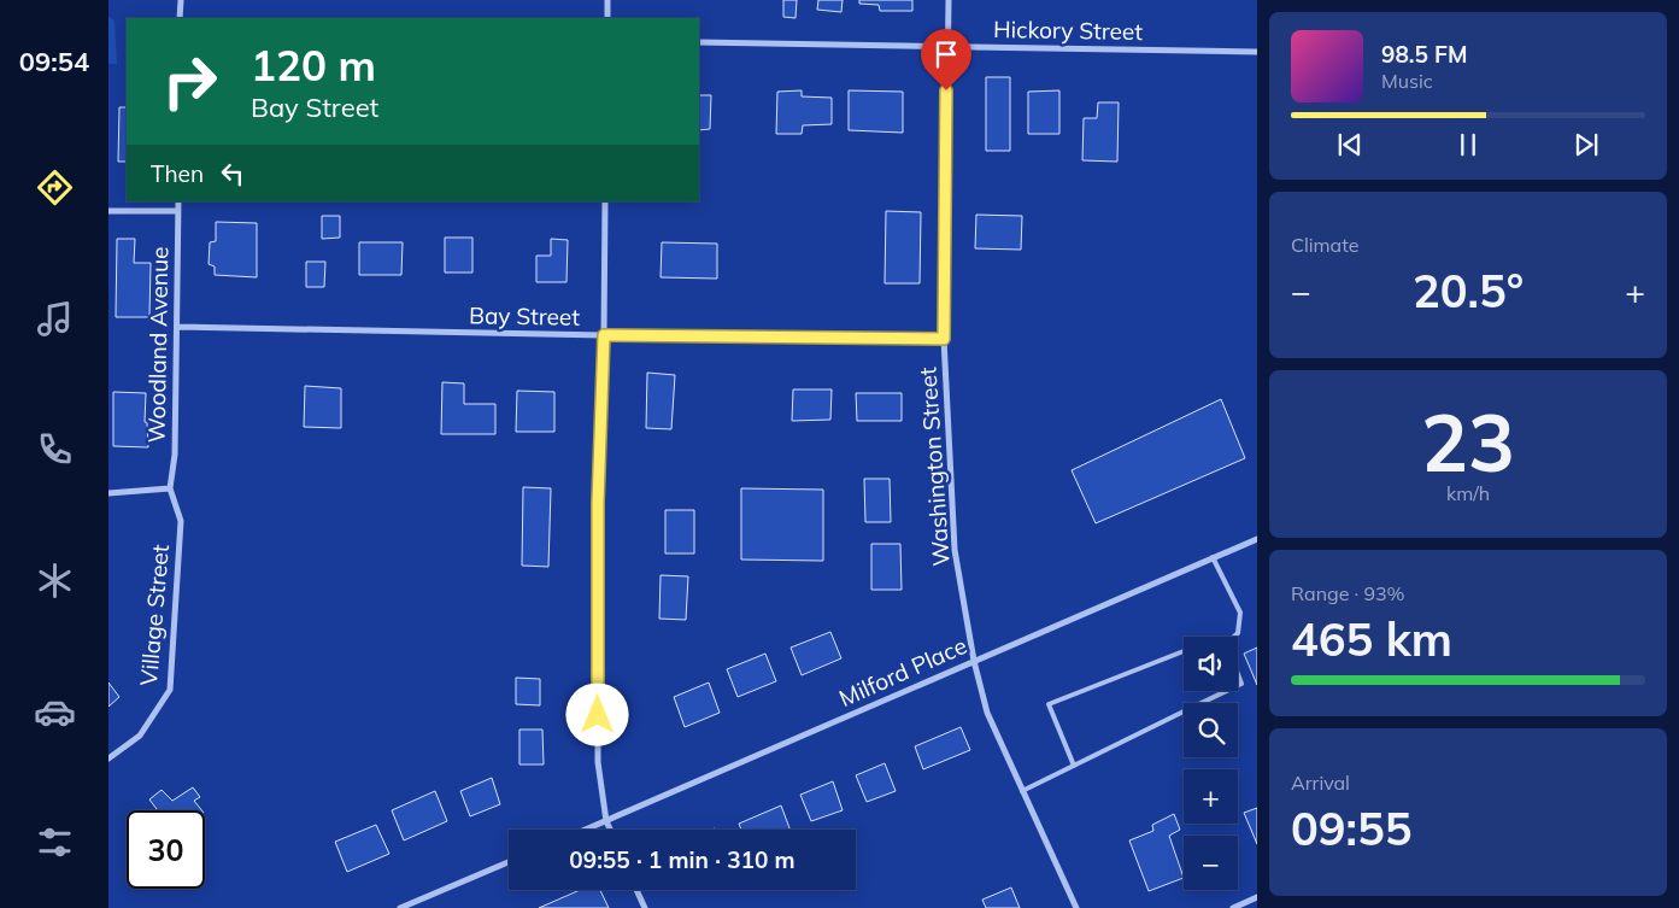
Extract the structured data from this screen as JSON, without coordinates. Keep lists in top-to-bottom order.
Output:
{
  "streets": {
    "street": [
      "Hickory Street",
      "Bay Street",
      "Woodland Avenue",
      "Washington Street",
      "Village Street",
      "Milford Place"
    ]
  },
  "crossings": [
    ["Hickory Street", "Washington Street"],
    ["Bay Street", "Woodland Avenue"],
    ["Bay Street", "Washington Street"],
    ["Woodland Avenue", "Village Street"],
    ["Washington Street", "Milford Place"]
  ],
  "page": {
    "tabs": "09:54",
    "turn": ["120 m", "Bay Street"],
    "song": ["98.5 FM", "Music"],
    "then": "Then",
    "tile": [
      "Climate",
      ["23", "km/h"],
      ["Range · 93%", "465 km"],
      ["Arrival", "09:55"]
    ],
    "heat": ["−", "20.5°", "+"],
    "map_buttons": ["+", "−"],
    "limit": "30",
    "trip": "09:55 · 1 min · 310 m"
  }
}
